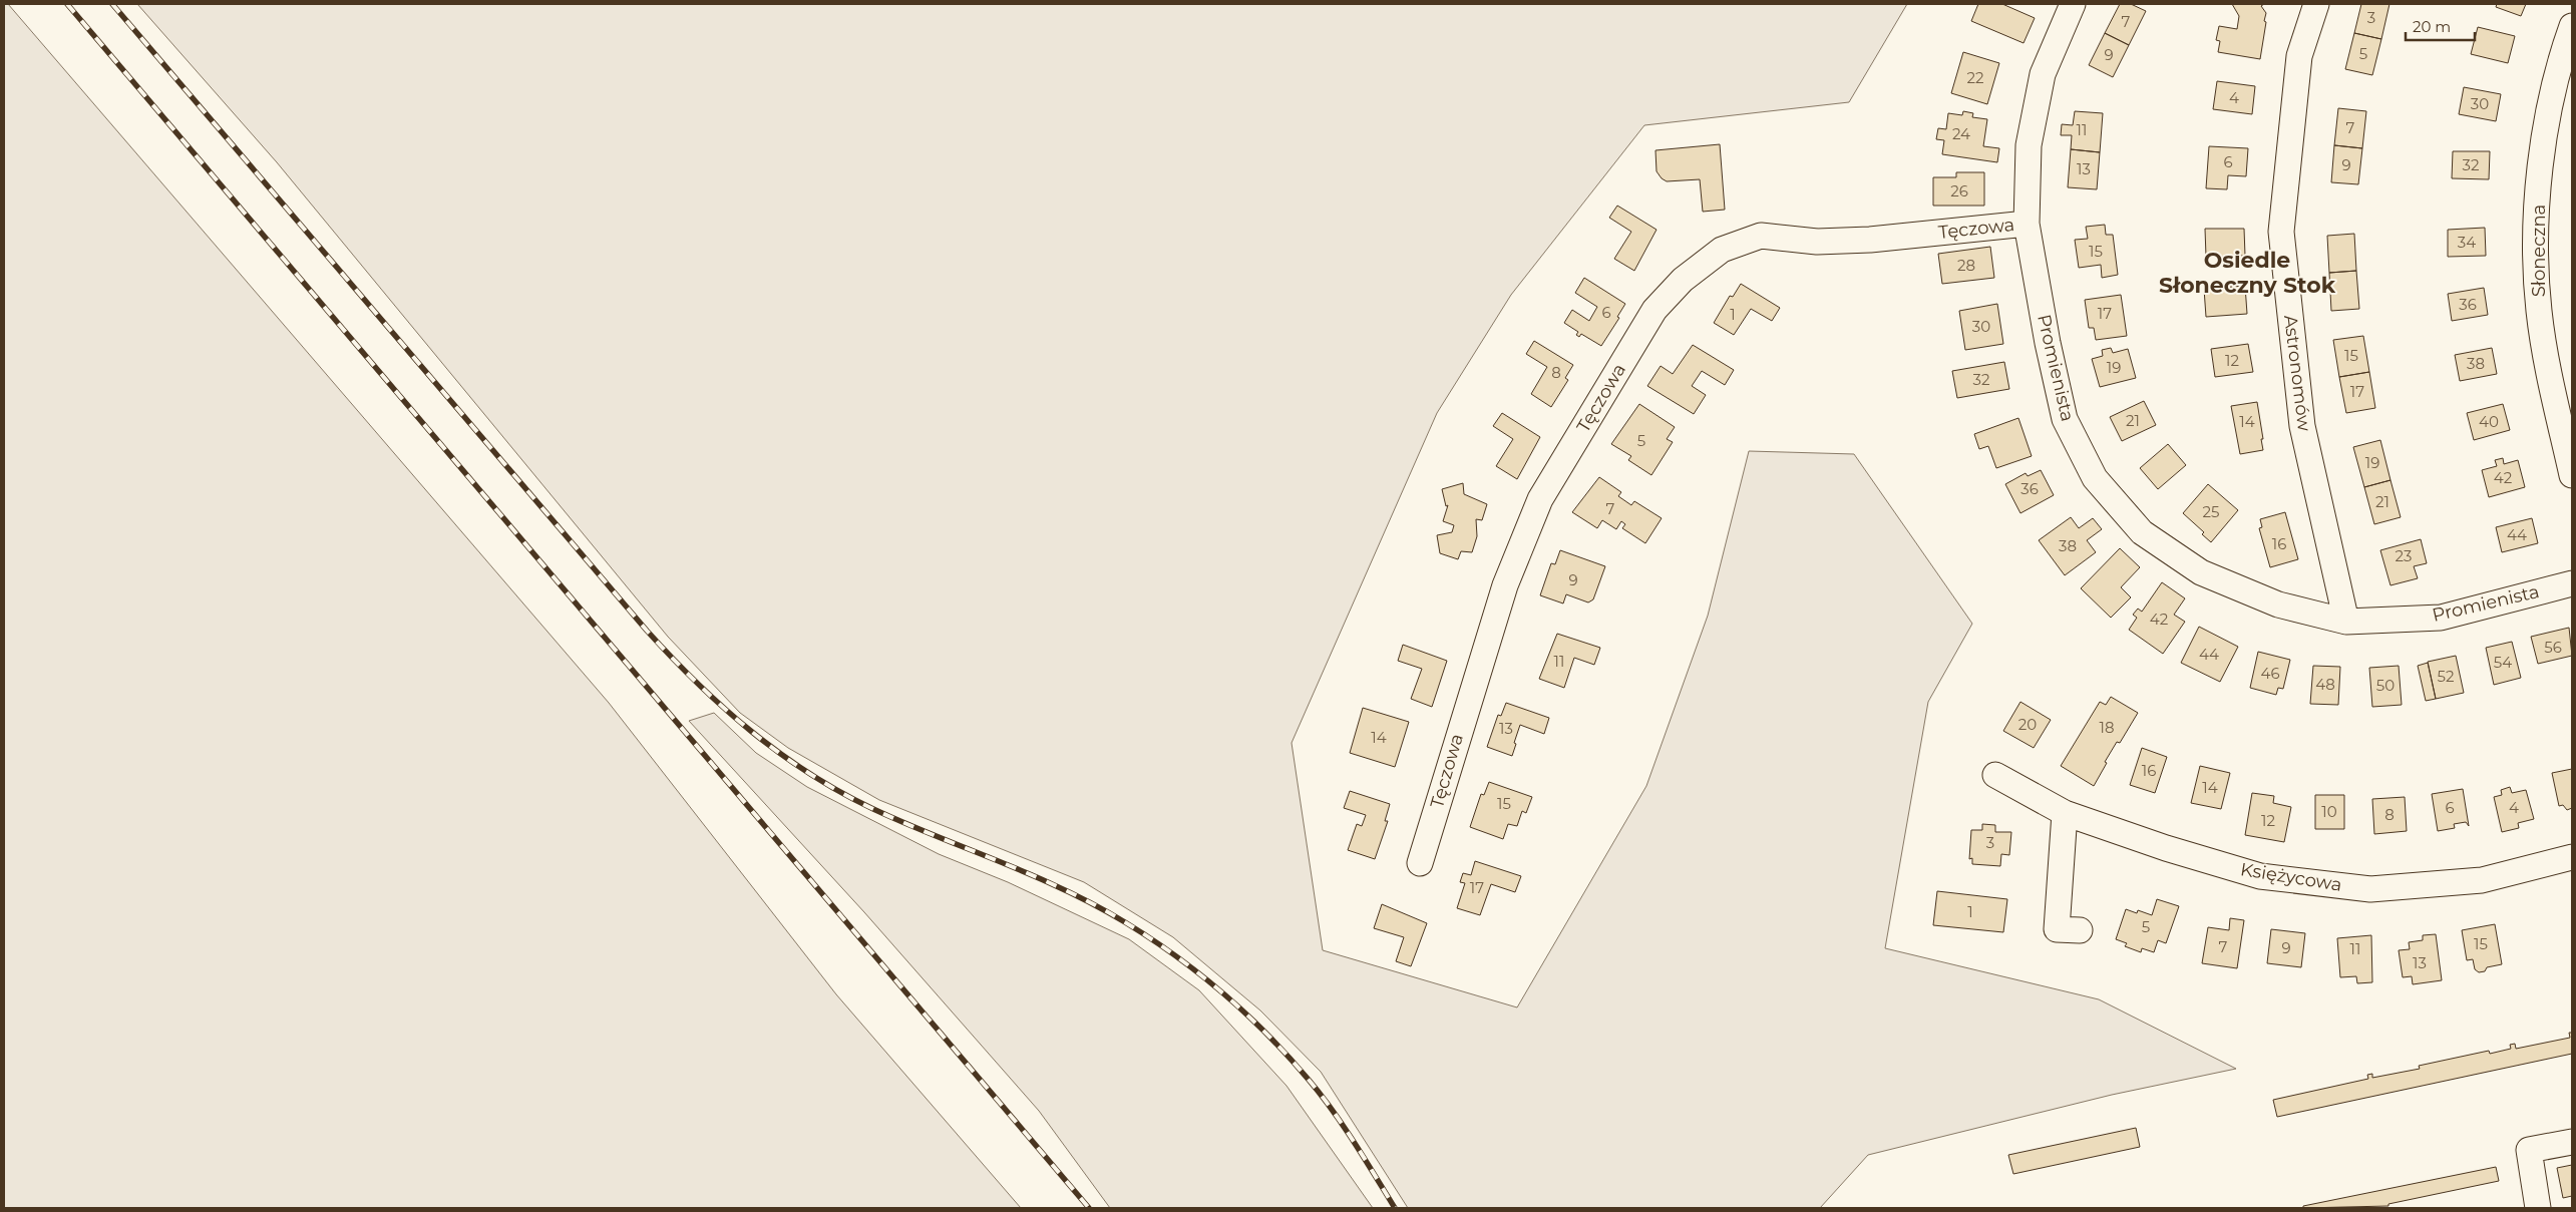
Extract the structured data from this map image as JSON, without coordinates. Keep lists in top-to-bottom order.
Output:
{
  "streets": {
    "street": [
      "Tęczowa",
      "Słoneczna",
      "Promienista",
      "Astronomów",
      "Księżycowa"
    ]
  },
  "crossings": [
    ["Tęczowa", "Promienista"],
    ["Promienista", "Astronomów"]
  ],
  "districts": ["Osiedle Słoneczny Stok"],
  "house_numbers": [
    "3",
    "7",
    "5",
    "9",
    "22",
    "4",
    "30",
    "7",
    "11",
    "24",
    "6",
    "9",
    "32",
    "13",
    "26",
    "34",
    "15",
    "28",
    "36",
    "6",
    "17",
    "1",
    "30",
    "15",
    "12",
    "38",
    "19",
    "8",
    "32",
    "17",
    "21",
    "14",
    "40",
    "5",
    "19",
    "42",
    "36",
    "21",
    "7",
    "25",
    "44",
    "16",
    "38",
    "23",
    "9",
    "42",
    "56",
    "44",
    "11",
    "54",
    "46",
    "52",
    "48",
    "50",
    "20",
    "18",
    "13",
    "14",
    "16",
    "14",
    "15",
    "6",
    "4",
    "10",
    "8",
    "12",
    "3",
    "17",
    "1",
    "5",
    "15",
    "7",
    "9",
    "11",
    "13"
  ],
  "scale_bar": "20 m"
}
